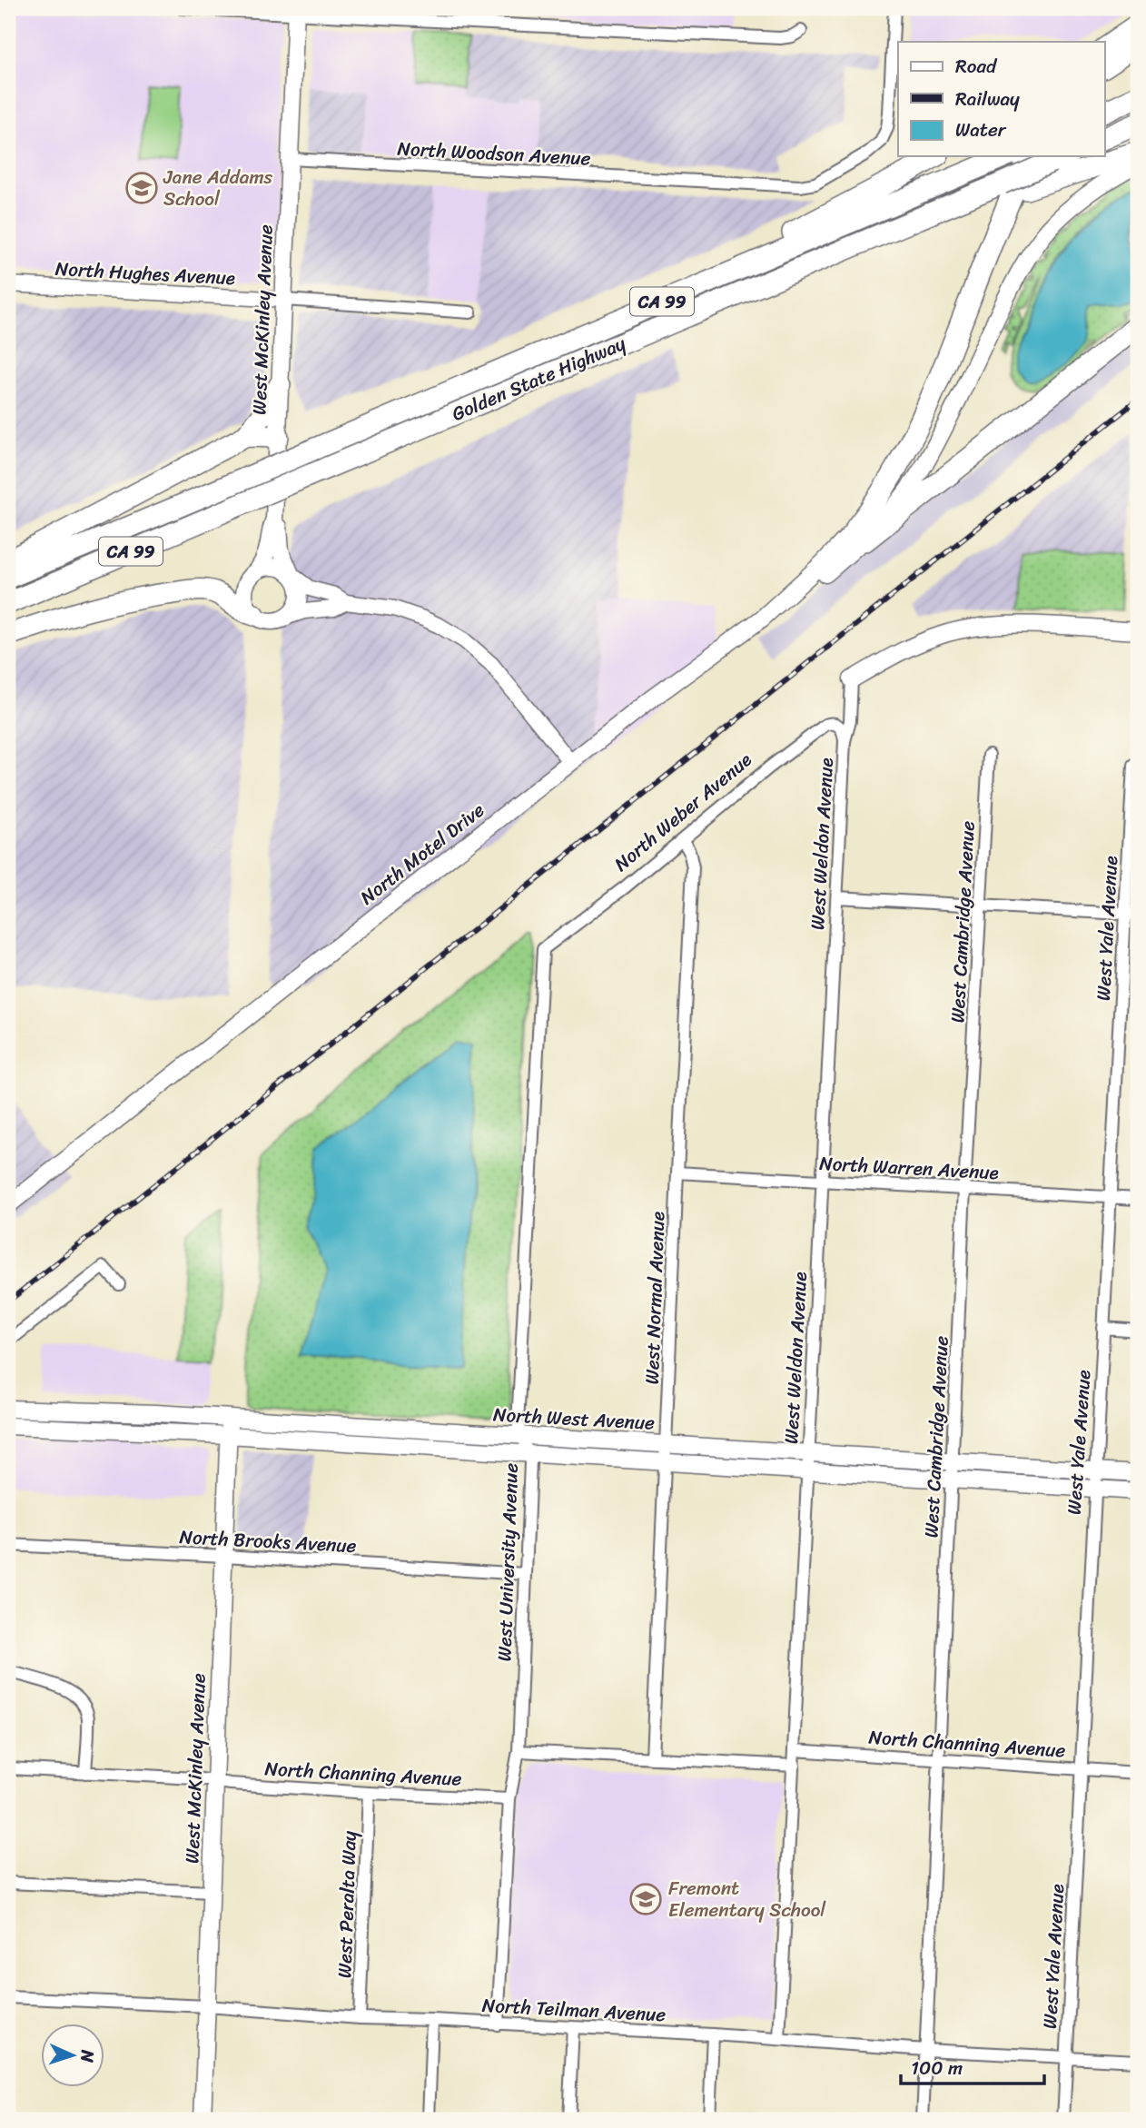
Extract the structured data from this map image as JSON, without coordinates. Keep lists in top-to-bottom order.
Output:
{
  "streets": {
    "highway": ["CA 99", "Golden State Highway"],
    "main road": ["West McKinley Avenue", "North Motel Drive", "North West Avenue"],
    "street": [
      "North Woodson Avenue",
      "North Hughes Avenue",
      "North Weber Avenue",
      "West Weldon Avenue",
      "West Cambridge Avenue",
      "West Yale Avenue",
      "North Warren Avenue",
      "West Normal Avenue",
      "North Brooks Avenue",
      "West University Avenue",
      "North Channing Avenue",
      "West Peralta Way",
      "North Teilman Avenue"
    ]
  },
  "crossings": [
    ["North Woodson Avenue", "West McKinley Avenue"],
    ["North Hughes Avenue", "West McKinley Avenue"],
    ["West McKinley Avenue", "North West Avenue"],
    ["West McKinley Avenue", "North Brooks Avenue"],
    ["West McKinley Avenue", "North Channing Avenue"],
    ["West McKinley Avenue", "North Teilman Avenue"],
    ["North Weber Avenue", "West Weldon Avenue"],
    ["North Weber Avenue", "West Normal Avenue"],
    ["North Weber Avenue", "West University Avenue"],
    ["West Weldon Avenue", "North Warren Avenue"],
    ["West Weldon Avenue", "North West Avenue"],
    ["West Weldon Avenue", "North Channing Avenue"],
    ["West Weldon Avenue", "North Teilman Avenue"],
    ["West Cambridge Avenue", "North Warren Avenue"],
    ["West Cambridge Avenue", "North West Avenue"],
    ["West Cambridge Avenue", "North Channing Avenue"],
    ["West Cambridge Avenue", "North Teilman Avenue"],
    ["West Yale Avenue", "North Warren Avenue"],
    ["West Yale Avenue", "North West Avenue"],
    ["West Yale Avenue", "North Channing Avenue"],
    ["West Yale Avenue", "North Teilman Avenue"],
    ["North Warren Avenue", "West Normal Avenue"],
    ["West Normal Avenue", "North West Avenue"],
    ["North West Avenue", "West University Avenue"],
    ["North Brooks Avenue", "West University Avenue"],
    ["West University Avenue", "North Channing Avenue"],
    ["West University Avenue", "North Teilman Avenue"],
    ["North Channing Avenue", "West Peralta Way"],
    ["West Peralta Way", "North Teilman Avenue"]
  ],
  "places": {
    "school or university": ["Jane Addams School", "Fremont Elementary School"]
  },
  "legend": ["Road", "Railway", "Water"],
  "scale_bar": "100 m",
  "north": "right"
}
